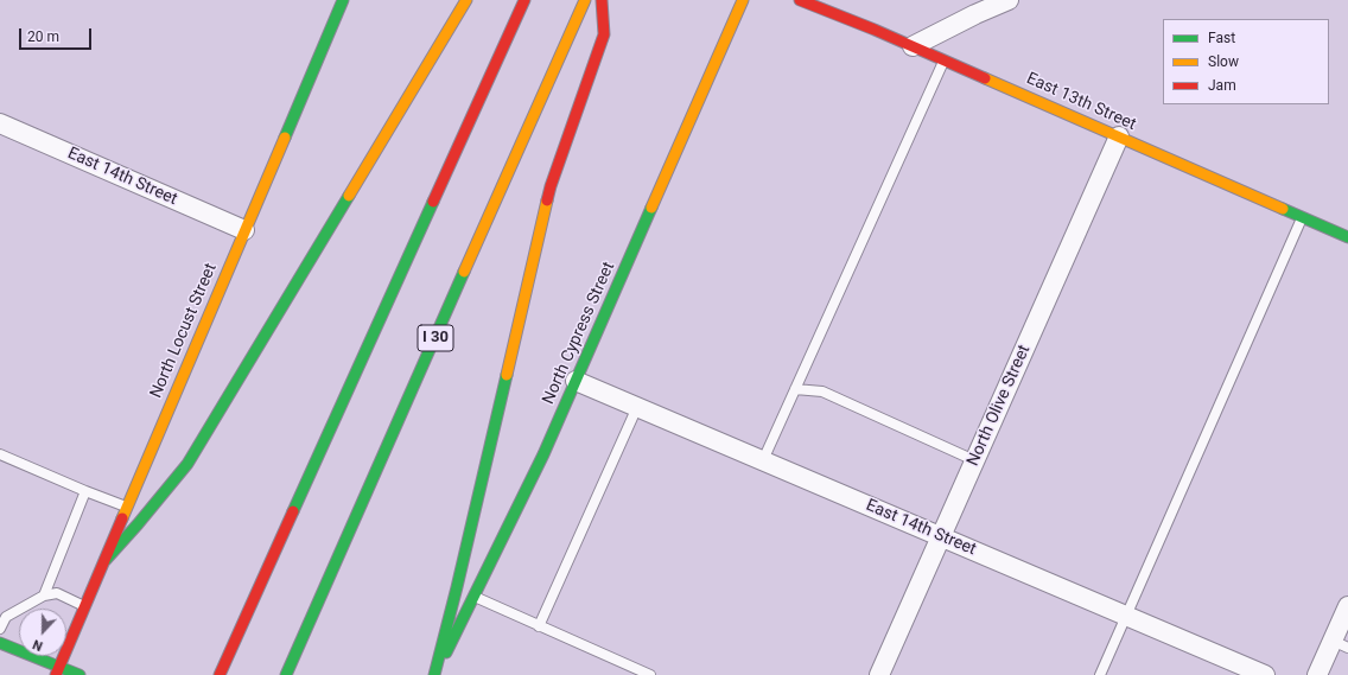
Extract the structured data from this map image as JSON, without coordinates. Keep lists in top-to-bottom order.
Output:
{
  "streets": {
    "main road": [
      "East 13th Street",
      "North Locust Street",
      "North Cypress Street",
      "I 30"
    ],
    "street": ["East 14th Street", "North Olive Street"]
  },
  "crossings": [
    ["East 13th Street", "North Olive Street"],
    ["East 14th Street", "North Locust Street"],
    ["East 14th Street", "North Cypress Street"],
    ["East 14th Street", "North Olive Street"]
  ],
  "legend": ["Fast", "Slow", "Jam"],
  "scale_bar": "20 m",
  "north": "bottom"
}
